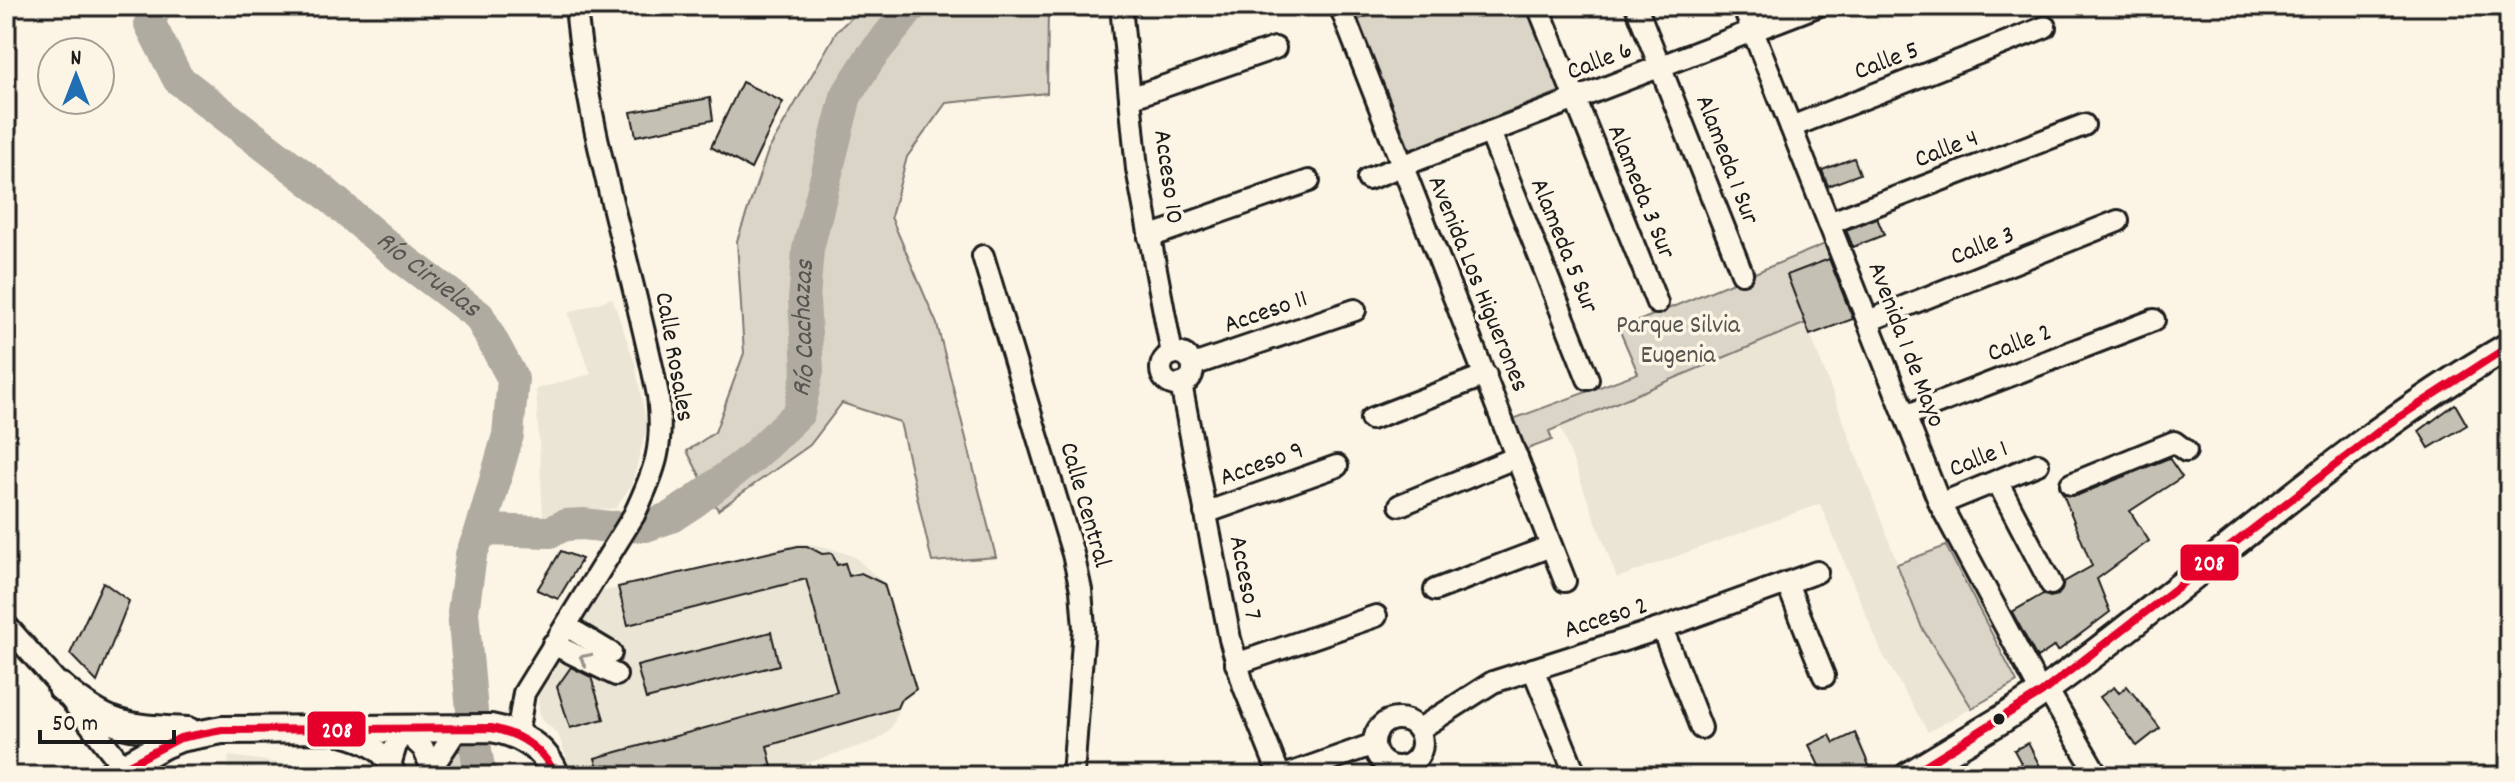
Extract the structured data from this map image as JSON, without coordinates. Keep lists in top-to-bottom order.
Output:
{
  "streets": {
    "street": [
      "Calle 6",
      "Calle 5",
      "Calle 4",
      "Alameda 1 Sur",
      "Acceso 10",
      "Alameda 3 Sur",
      "Alameda 5 Sur",
      "Calle 3",
      "Avenida Los Higuerones",
      "Acceso 11",
      "Calle 2",
      "Avenida 1 de Mayo",
      "Calle Rosales",
      "Calle 1",
      "Acceso 9",
      "Calle Central",
      "Acceso 7",
      "Acceso 2"
    ]
  },
  "crossings": [
    ["Calle 6", "Alameda 1 Sur"],
    ["Calle 6", "Alameda 3 Sur"],
    ["Calle 6", "Alameda 5 Sur"],
    ["Calle 6", "Avenida Los Higuerones"],
    ["Calle 6", "Avenida 1 de Mayo"],
    ["Calle 5", "Avenida 1 de Mayo"],
    ["Calle 4", "Avenida 1 de Mayo"],
    ["Acceso 10", "Acceso 11"],
    ["Acceso 10", "Acceso 7"],
    ["Calle 3", "Avenida 1 de Mayo"],
    ["Acceso 11", "Acceso 7"],
    ["Calle 2", "Avenida 1 de Mayo"],
    ["Avenida 1 de Mayo", "Calle 1"],
    ["Acceso 9", "Acceso 7"]
  ],
  "water": ["Río Ciruelas", "Río Cachazas"],
  "parks": ["Parque Silvia Eugenia"],
  "lines": ["transit line 208"],
  "scale_bar": "50 m",
  "north": "top"
}
